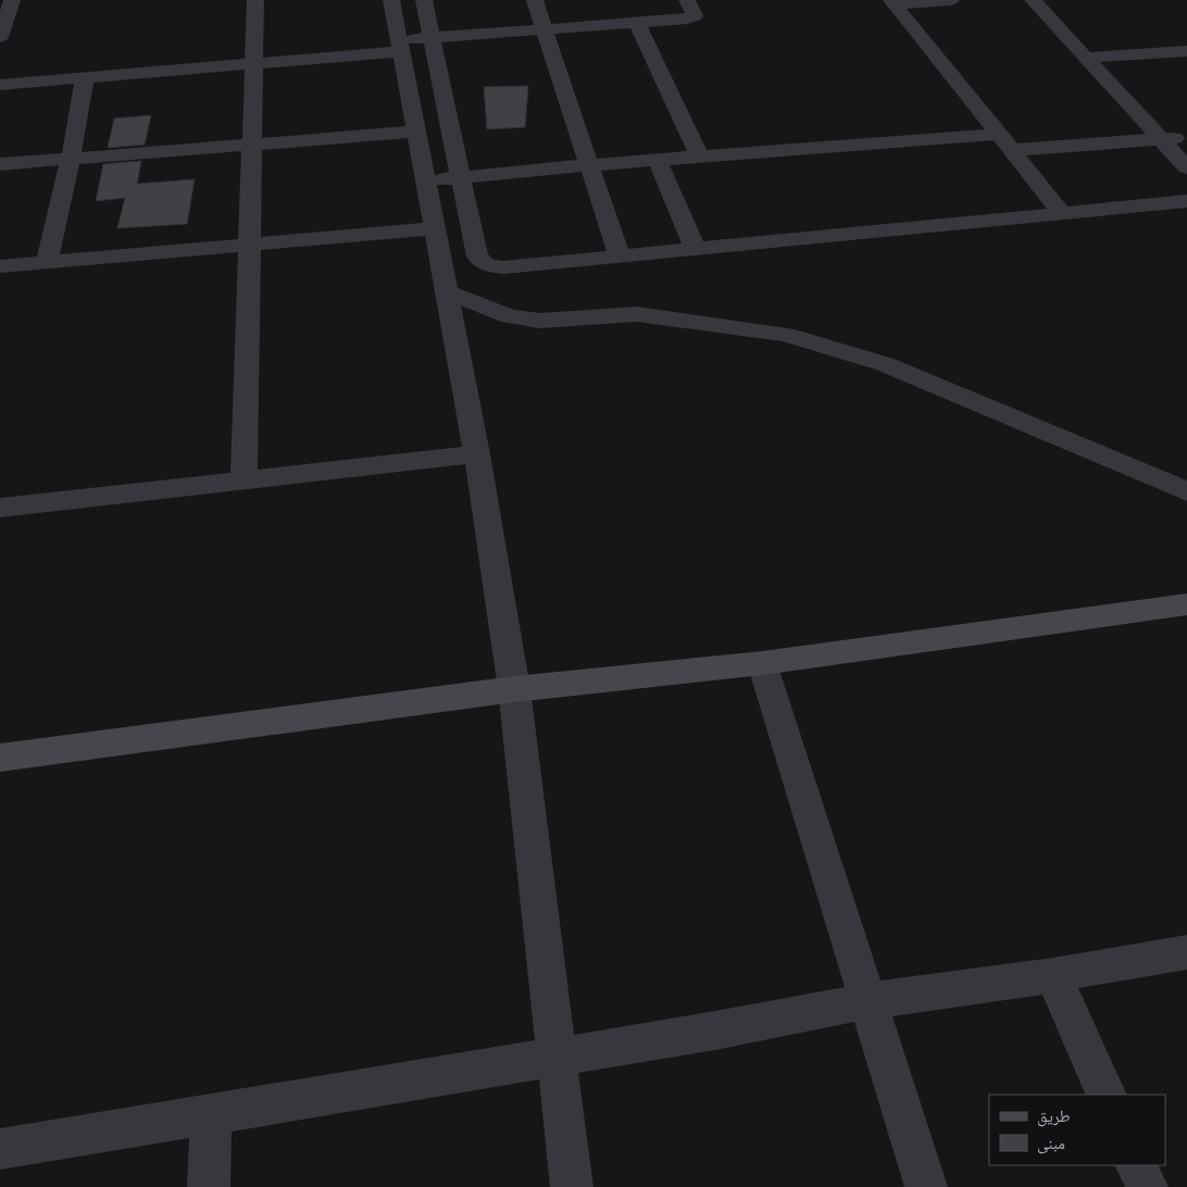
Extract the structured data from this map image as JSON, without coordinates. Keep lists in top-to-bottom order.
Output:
{
  "legend": ["طريق", "مبنى"]
}
